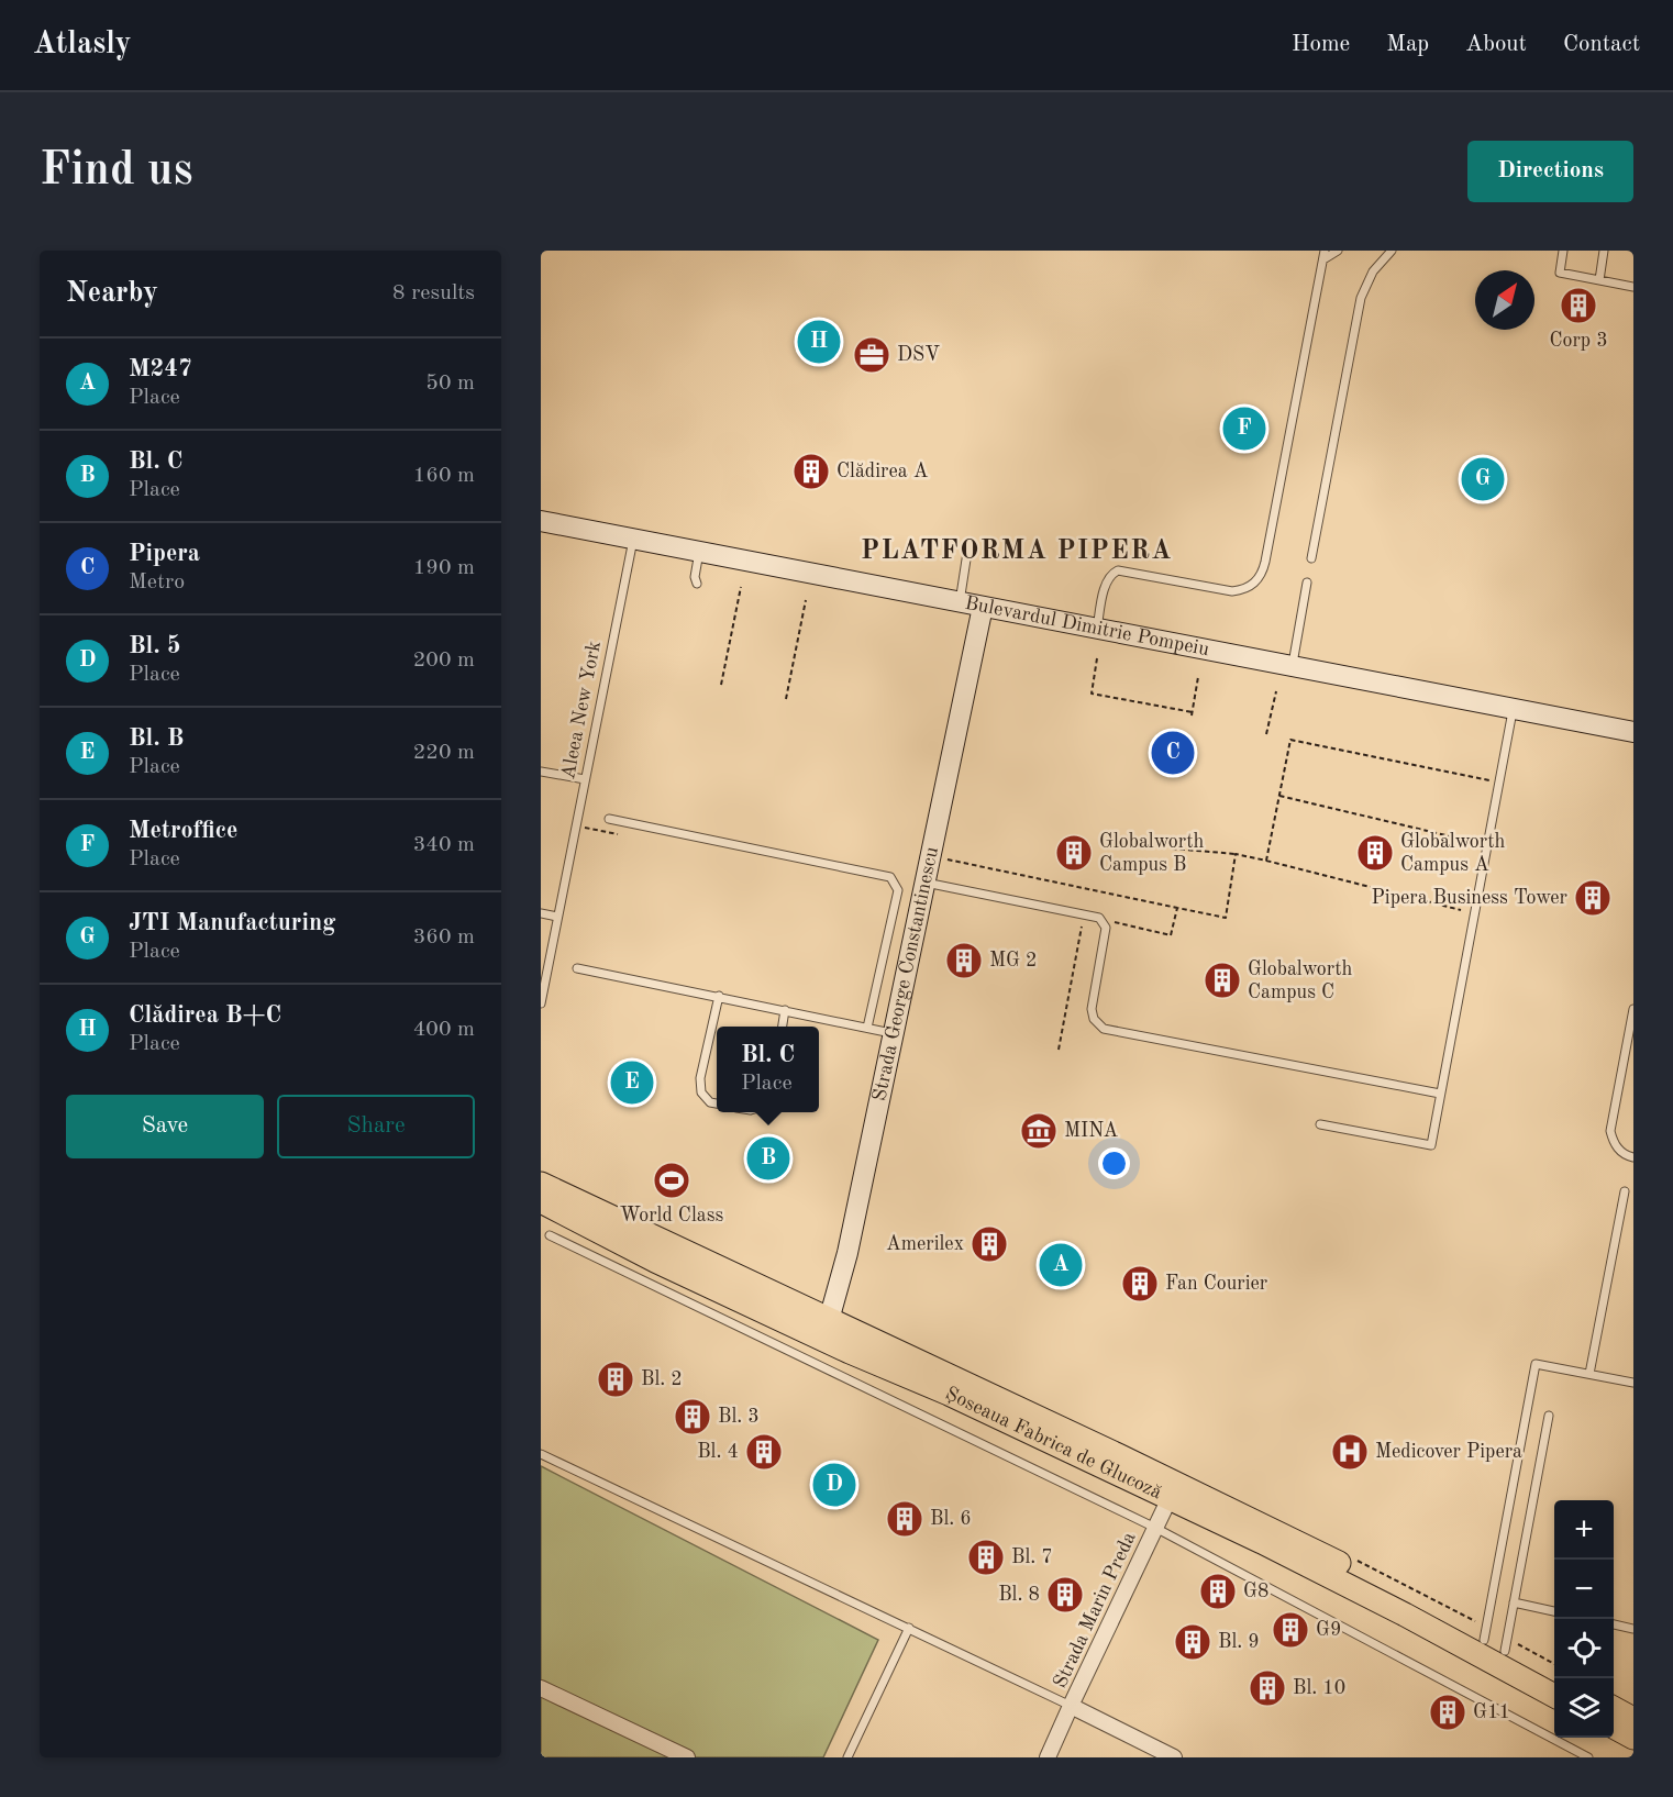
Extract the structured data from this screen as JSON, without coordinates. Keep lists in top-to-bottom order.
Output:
{
  "streets": {
    "main road": ["Șoseaua Fabrica de Glucoză"],
    "street": ["Bulevardul Dimitrie Pompeiu", "Strada George Constantinescu", "Strada Marin Preda"],
    "lane": ["Aleea New York"]
  },
  "crossings": [
    ["Bulevardul Dimitrie Pompeiu", "Aleea New York"],
    ["Bulevardul Dimitrie Pompeiu", "Strada George Constantinescu"],
    ["Strada George Constantinescu", "Șoseaua Fabrica de Glucoză"],
    ["Șoseaua Fabrica de Glucoză", "Strada Marin Preda"]
  ],
  "districts": ["PLATFORMA PIPERA"],
  "places": {
    "building": [
      "Corp 3",
      "Clădirea A",
      "Globalworth Campus B",
      "Globalworth Campus A",
      "Pipera Business Tower",
      "MG 2",
      "Globalworth Campus C",
      "Amerilex",
      "Fan Courier",
      "Bl. 2",
      "Bl. 3",
      "Bl. 4",
      "Bl. 6",
      "Bl. 7",
      "G8",
      "Bl. 8",
      "G9",
      "Bl. 9",
      "Bl. 10",
      "G11"
    ],
    "office": ["DSV"],
    "museum": ["MINA"],
    "sports": ["World Class"],
    "hospital": ["Medicover Pipera"]
  },
  "north": "top right",
  "page": {
    "header": "Atlasly",
    "nav": [
      "Home",
      "Map",
      "About",
      "Contact"
    ],
    "buttons": [
      "Directions",
      ["Save", "Share"]
    ],
    "title": "Find us",
    "heading": ["Nearby", "8 results"],
    "pins": [
      "H",
      "F",
      "G",
      "C",
      "E",
      "B",
      "A",
      "D"
    ],
    "list": [
      {
        "mark": "A",
        "name": "M247",
        "note": "Place",
        "value": "50 m"
      },
      {
        "mark": "B",
        "name": "Bl. C",
        "note": "Place",
        "value": "160 m"
      },
      {
        "mark": "C",
        "name": "Pipera",
        "note": "Metro",
        "value": "190 m"
      },
      {
        "mark": "D",
        "name": "Bl. 5",
        "note": "Place",
        "value": "200 m"
      },
      {
        "mark": "E",
        "name": "Bl. B",
        "note": "Place",
        "value": "220 m"
      },
      {
        "mark": "F",
        "name": "Metroffice",
        "note": "Place",
        "value": "340 m"
      },
      {
        "mark": "G",
        "name": "JTI Manufacturing",
        "note": "Place",
        "value": "360 m"
      },
      {
        "mark": "H",
        "name": "Clădirea B+C",
        "note": "Place",
        "value": "400 m"
      }
    ],
    "popup": ["Bl. C", "Place"],
    "map_buttons": ["+", "−"]
  }
}
